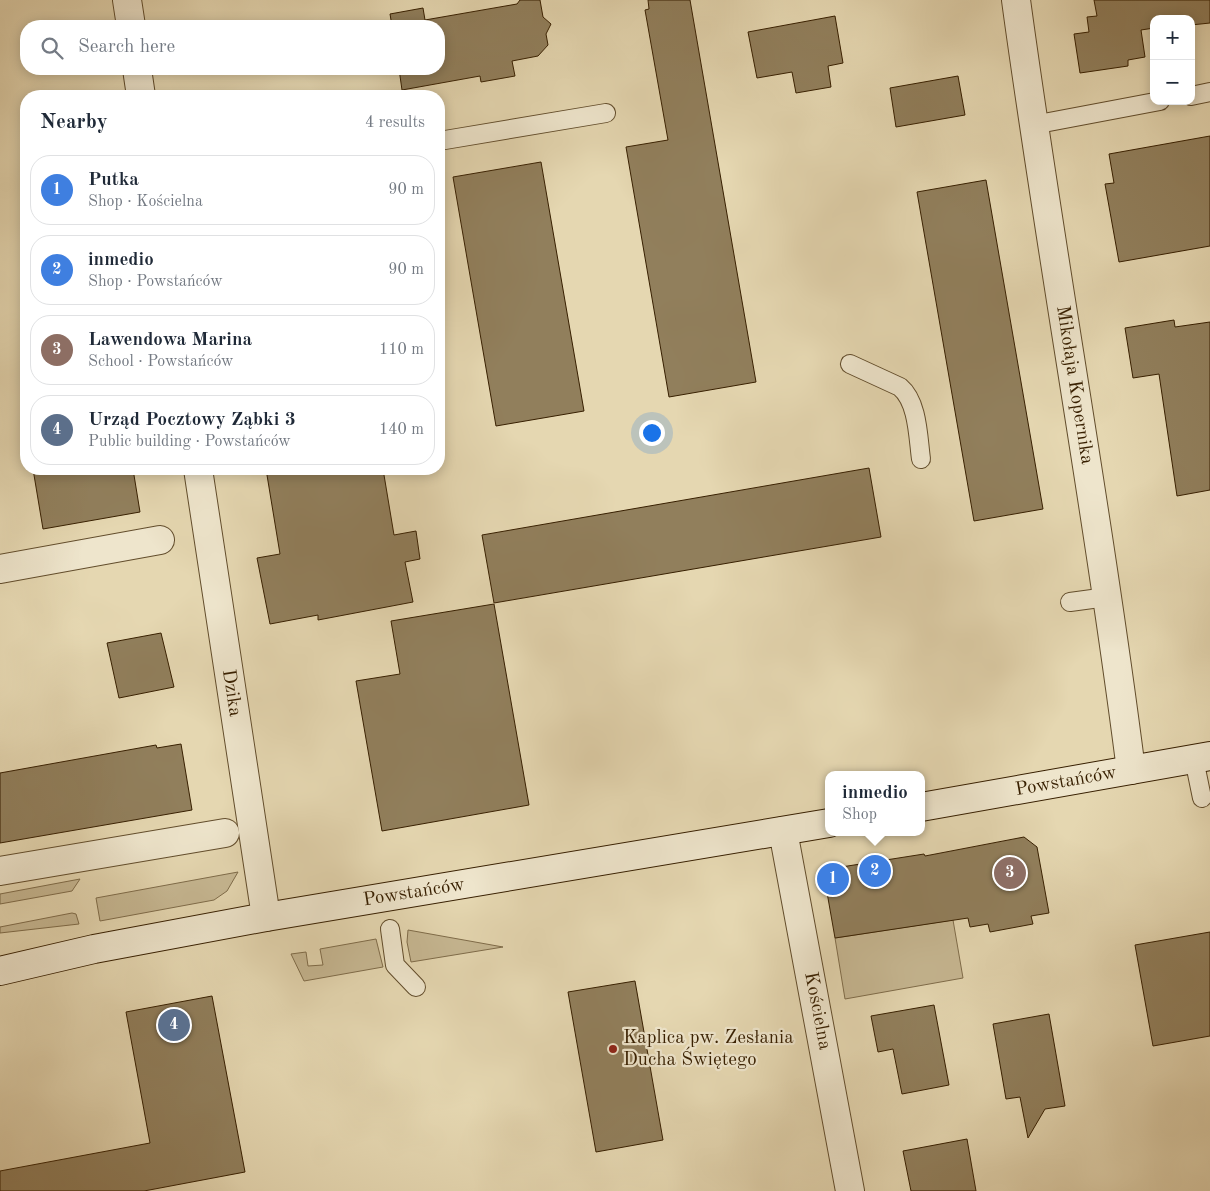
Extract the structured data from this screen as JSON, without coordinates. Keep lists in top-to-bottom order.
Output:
{
  "streets": {
    "street": [
      "Mikołaja Kopernika",
      "Dzika",
      "Powstańców",
      "Kościelna"
    ]
  },
  "crossings": [
    ["Mikołaja Kopernika", "Powstańców"],
    ["Dzika", "Powstańców"],
    ["Powstańców", "Kościelna"]
  ],
  "places": ["Kaplica pw. Zesłania Ducha Świętego"],
  "page": {
    "map_buttons": ["+", "−"],
    "search": "Search here",
    "heading": ["Nearby", "4 results"],
    "list": [
      {
        "mark": "1",
        "name": "Putka",
        "note": "Shop · Kościelna",
        "value": "90 m"
      },
      {
        "mark": "2",
        "name": "inmedio",
        "note": "Shop · Powstańców",
        "value": "90 m"
      },
      {
        "mark": "3",
        "name": "Lawendowa Marina",
        "note": "School · Powstańców",
        "value": "110 m"
      },
      {
        "mark": "4",
        "name": "Urząd Pocztowy Ząbki 3",
        "note": "Public building · Powstańców",
        "value": "140 m"
      }
    ],
    "popup": ["inmedio", "Shop"],
    "pins": [
      "2",
      "3",
      "1",
      "4"
    ]
  }
}
